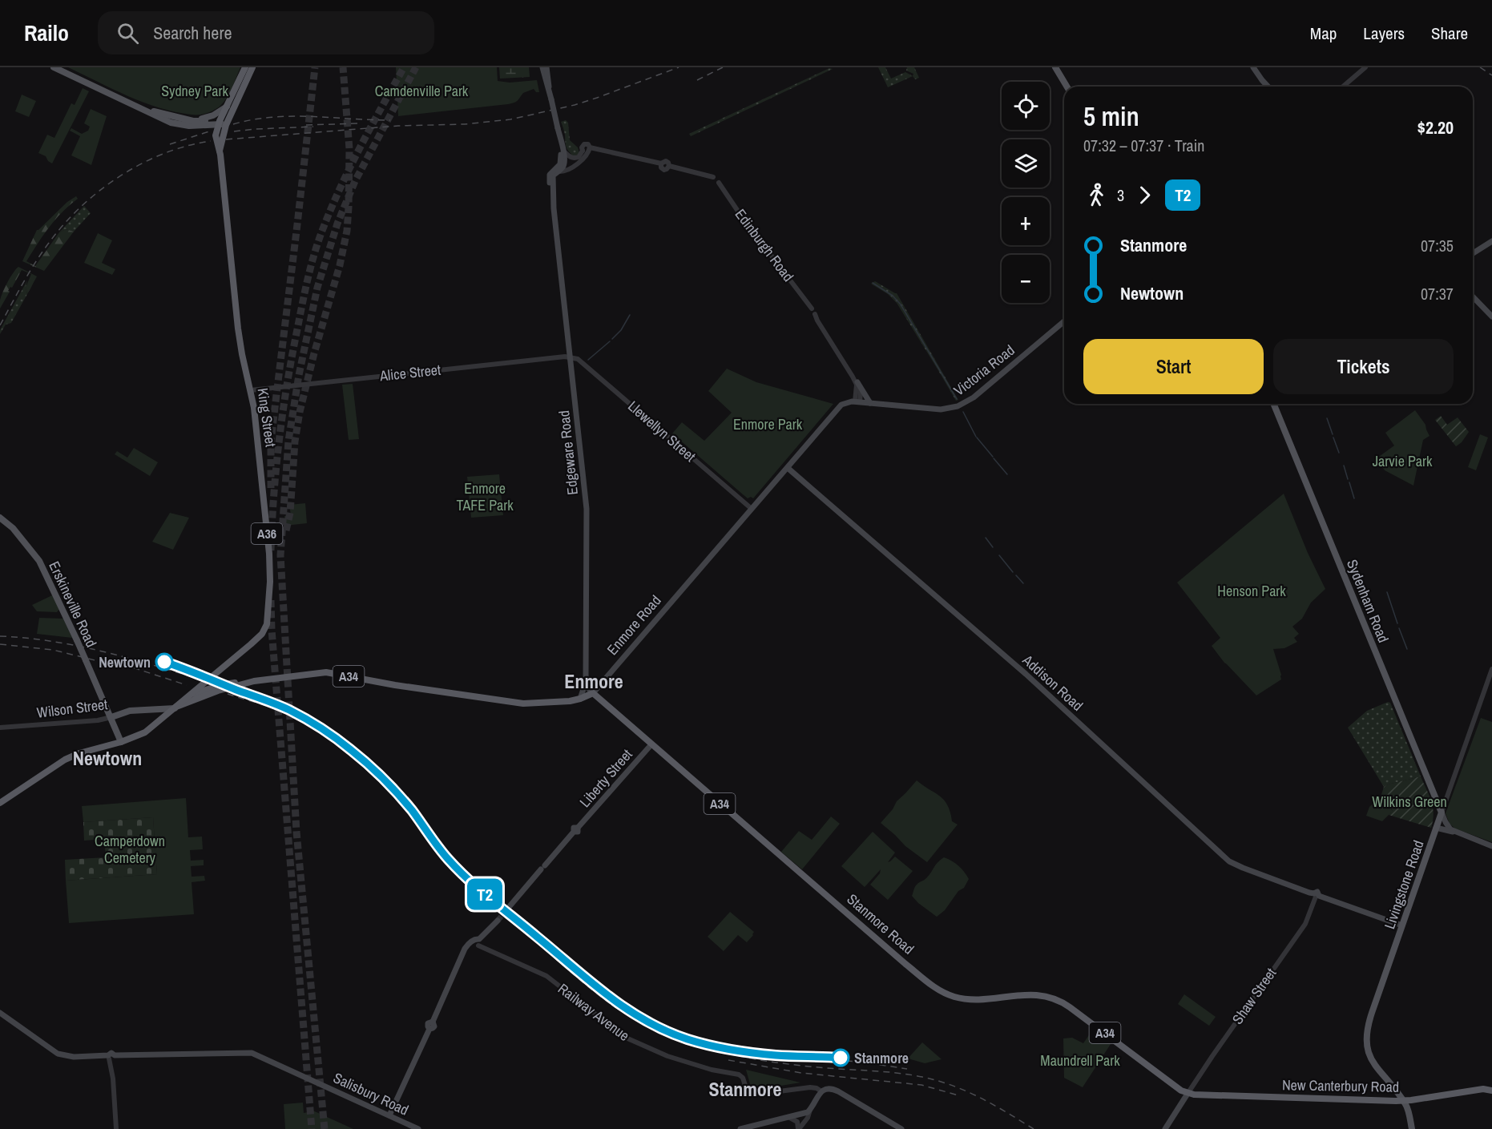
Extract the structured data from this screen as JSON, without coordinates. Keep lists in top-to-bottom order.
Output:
{
  "streets": {
    "highway": [
      "King Street",
      "A36",
      "Enmore Road",
      "A34",
      "Stanmore Road",
      "New Canterbury Road"
    ],
    "main road": [
      "Victoria Road",
      "Edgeware Road",
      "Sydenham Road",
      "Erskineville Road",
      "Addison Road",
      "Wilson Street",
      "Liberty Street",
      "Livingstone Road",
      "Salisbury Road"
    ],
    "street": [
      "Edinburgh Road",
      "Alice Street",
      "Llewellyn Street",
      "Shaw Street",
      "Railway Avenue"
    ]
  },
  "crossings": [
    ["Victoria Road", "Enmore Road"],
    ["Alice Street", "King Street"],
    ["Alice Street", "Llewellyn Street"],
    ["Alice Street", "Edgeware Road"],
    ["King Street", "Erskineville Road"],
    ["King Street", "Enmore Road"],
    ["King Street", "Wilson Street"],
    ["Llewellyn Street", "Edgeware Road"],
    ["Llewellyn Street", "Enmore Road"],
    ["Sydenham Road", "Livingstone Road"],
    ["Erskineville Road", "Wilson Street"],
    ["Enmore Road", "Addison Road"],
    ["Enmore Road", "Stanmore Road"],
    ["Addison Road", "Livingstone Road"],
    ["Addison Road", "Shaw Street"],
    ["Liberty Street", "Stanmore Road"],
    ["Livingstone Road", "New Canterbury Road"],
    ["Stanmore Road", "Shaw Street"],
    ["Stanmore Road", "New Canterbury Road"],
    ["Shaw Street", "New Canterbury Road"]
  ],
  "districts": ["Enmore", "Newtown", "Stanmore"],
  "parks": [
    "Sydney Park",
    "Camdenville Park",
    "Enmore Park",
    "Jarvie Park",
    "Enmore TAFE Park",
    "Henson Park",
    "Wilkins Green",
    "Camperdown Cemetery",
    "Maundrell Park"
  ],
  "places": ["Newtown", "Stanmore"],
  "page": {
    "header": "Railo",
    "search": "Search here",
    "nav": ["Map", "Layers", "Share"],
    "on_map": "T2",
    "map_buttons": ["+", "−"],
    "heading": ["5 min", "07:32 – 07:37 · Train", "$2.20"],
    "legs": ["3", "T2"],
    "list": [
      {
        "name": "Stanmore",
        "value": "07:35"
      },
      {
        "name": "Newtown",
        "value": "07:37"
      }
    ],
    "buttons": ["Start", "Tickets"]
  }
}
